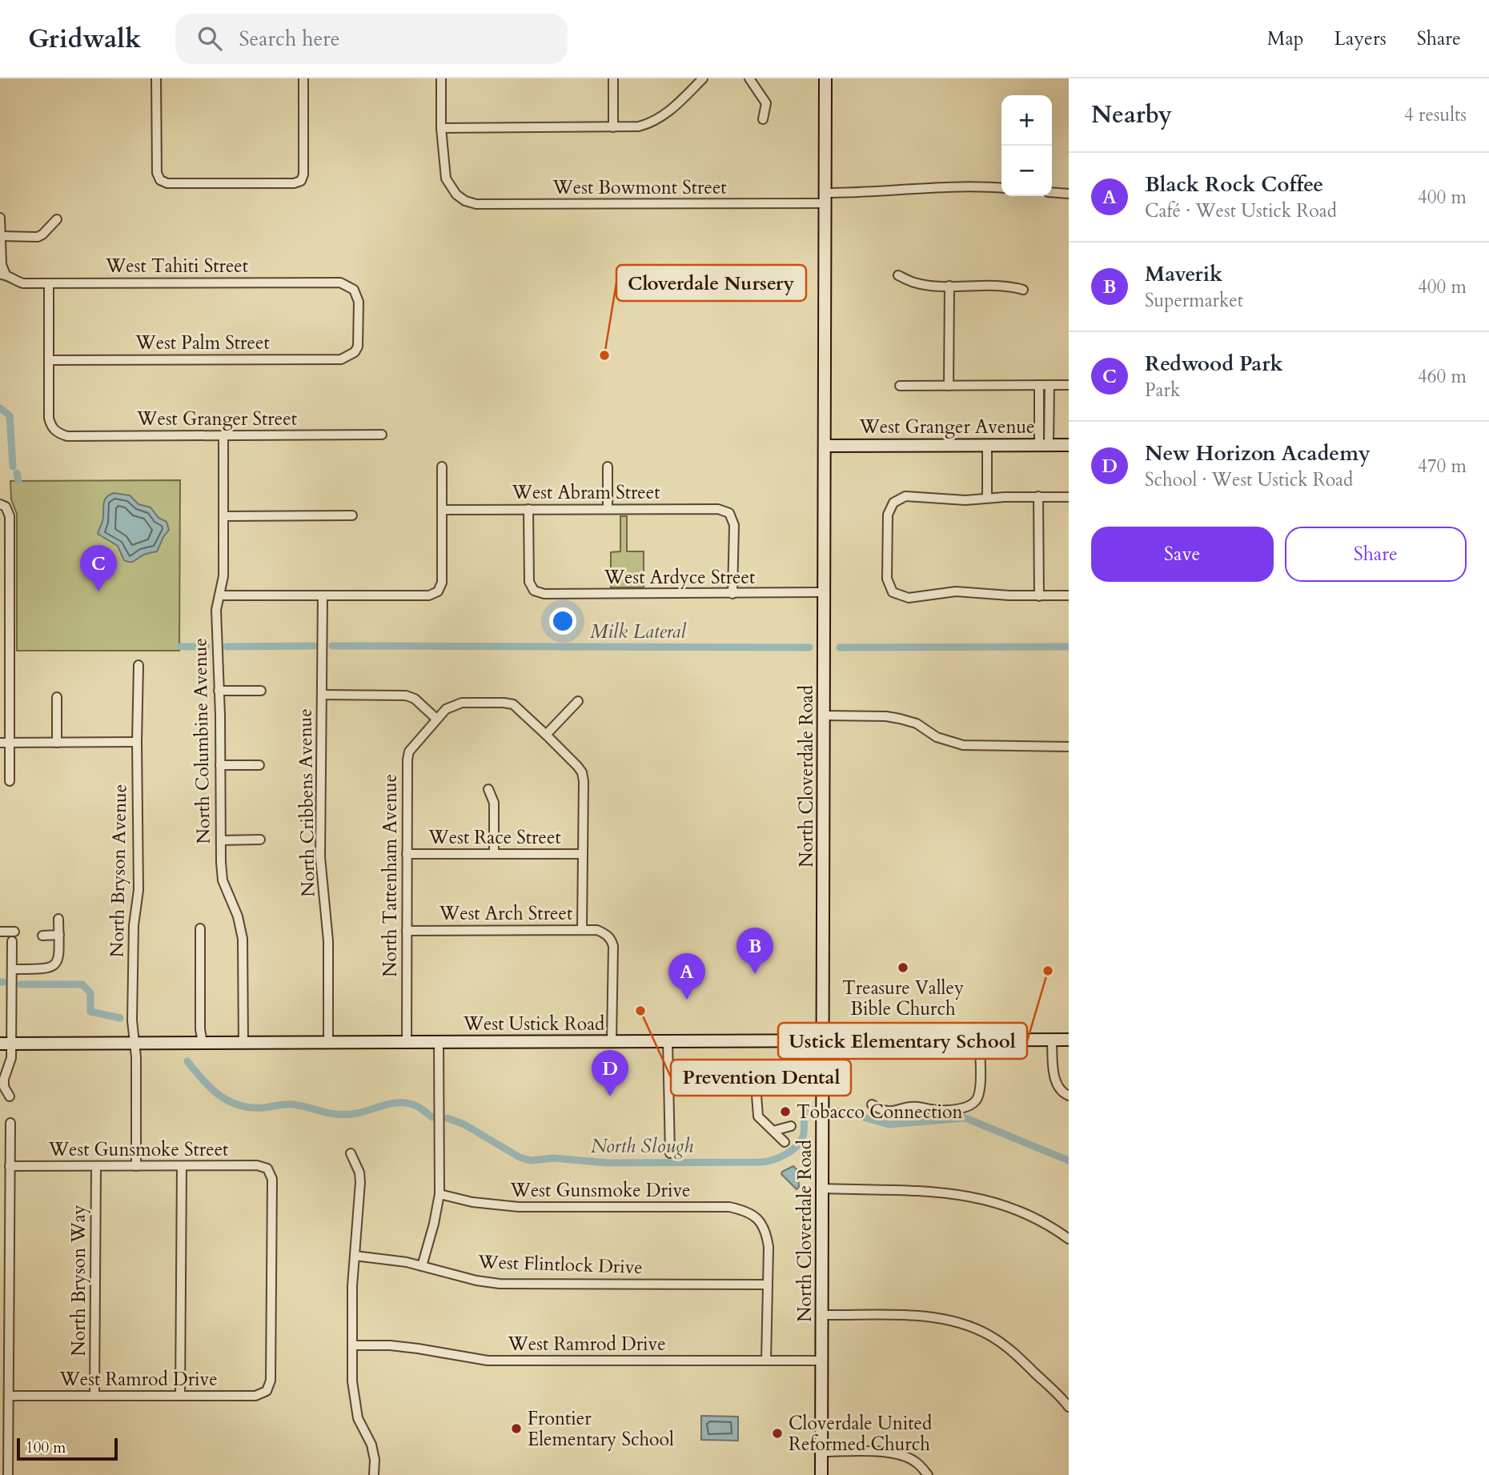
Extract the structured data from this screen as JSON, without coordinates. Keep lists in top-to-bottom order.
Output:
{
  "streets": {
    "main road": ["West Granger Avenue", "North Cloverdale Road", "West Ustick Road"],
    "street": [
      "West Bowmont Street",
      "West Tahiti Street",
      "West Palm Street",
      "West Granger Street",
      "West Abram Street",
      "West Ardyce Street",
      "North Columbine Avenue",
      "North Cribbens Avenue",
      "West Race Street",
      "North Bryson Avenue",
      "North Tattenham Avenue",
      "West Arch Street",
      "West Gunsmoke Street",
      "West Gunsmoke Drive",
      "West Flintlock Drive",
      "North Bryson Way",
      "West Ramrod Drive"
    ]
  },
  "crossings": [
    ["West Bowmont Street", "North Cloverdale Road"],
    ["West Tahiti Street", "West Palm Street"],
    ["West Palm Street", "West Granger Street"],
    ["West Granger Street", "North Columbine Avenue"],
    ["West Granger Avenue", "North Cloverdale Road"],
    ["West Abram Street", "West Ardyce Street"],
    ["West Ardyce Street", "North Cloverdale Road"],
    ["North Columbine Avenue", "West Ustick Road"],
    ["North Cloverdale Road", "West Ustick Road"],
    ["North Cloverdale Road", "West Ramrod Drive"],
    ["North Cribbens Avenue", "West Ustick Road"],
    ["West Race Street", "North Tattenham Avenue"],
    ["North Bryson Avenue", "West Ustick Road"],
    ["North Tattenham Avenue", "West Arch Street"],
    ["North Tattenham Avenue", "West Ustick Road"],
    ["West Arch Street", "West Ustick Road"],
    ["West Gunsmoke Street", "North Bryson Way"],
    ["West Gunsmoke Street", "West Ramrod Drive"],
    ["West Gunsmoke Drive", "West Flintlock Drive"],
    ["North Bryson Way", "West Ramrod Drive"]
  ],
  "water": ["Milk Lateral", "North Slough"],
  "places": [
    "Cloverdale Nursery",
    "Treasure Valley Bible Church",
    "Ustick Elementary School",
    "Prevention Dental",
    "Tobacco Connection",
    "Frontier Elementary School",
    "Cloverdale United Reformed Church"
  ],
  "scale_bar": "100 m",
  "page": {
    "header": "Gridwalk",
    "search": "Search here",
    "nav": ["Map", "Layers", "Share"],
    "heading": ["Nearby", "4 results"],
    "map_buttons": ["+", "−"],
    "list": [
      {
        "mark": "A",
        "name": "Black Rock Coffee",
        "note": "Café · West Ustick Road",
        "value": "400 m"
      },
      {
        "mark": "B",
        "name": "Maverik",
        "note": "Supermarket",
        "value": "400 m"
      },
      {
        "mark": "C",
        "name": "Redwood Park",
        "note": "Park",
        "value": "460 m"
      },
      {
        "mark": "D",
        "name": "New Horizon Academy",
        "note": "School · West Ustick Road",
        "value": "470 m"
      }
    ],
    "buttons": ["Save", "Share"],
    "pins": [
      "C",
      "B",
      "A",
      "D"
    ],
    "scale": "100 m"
  }
}
